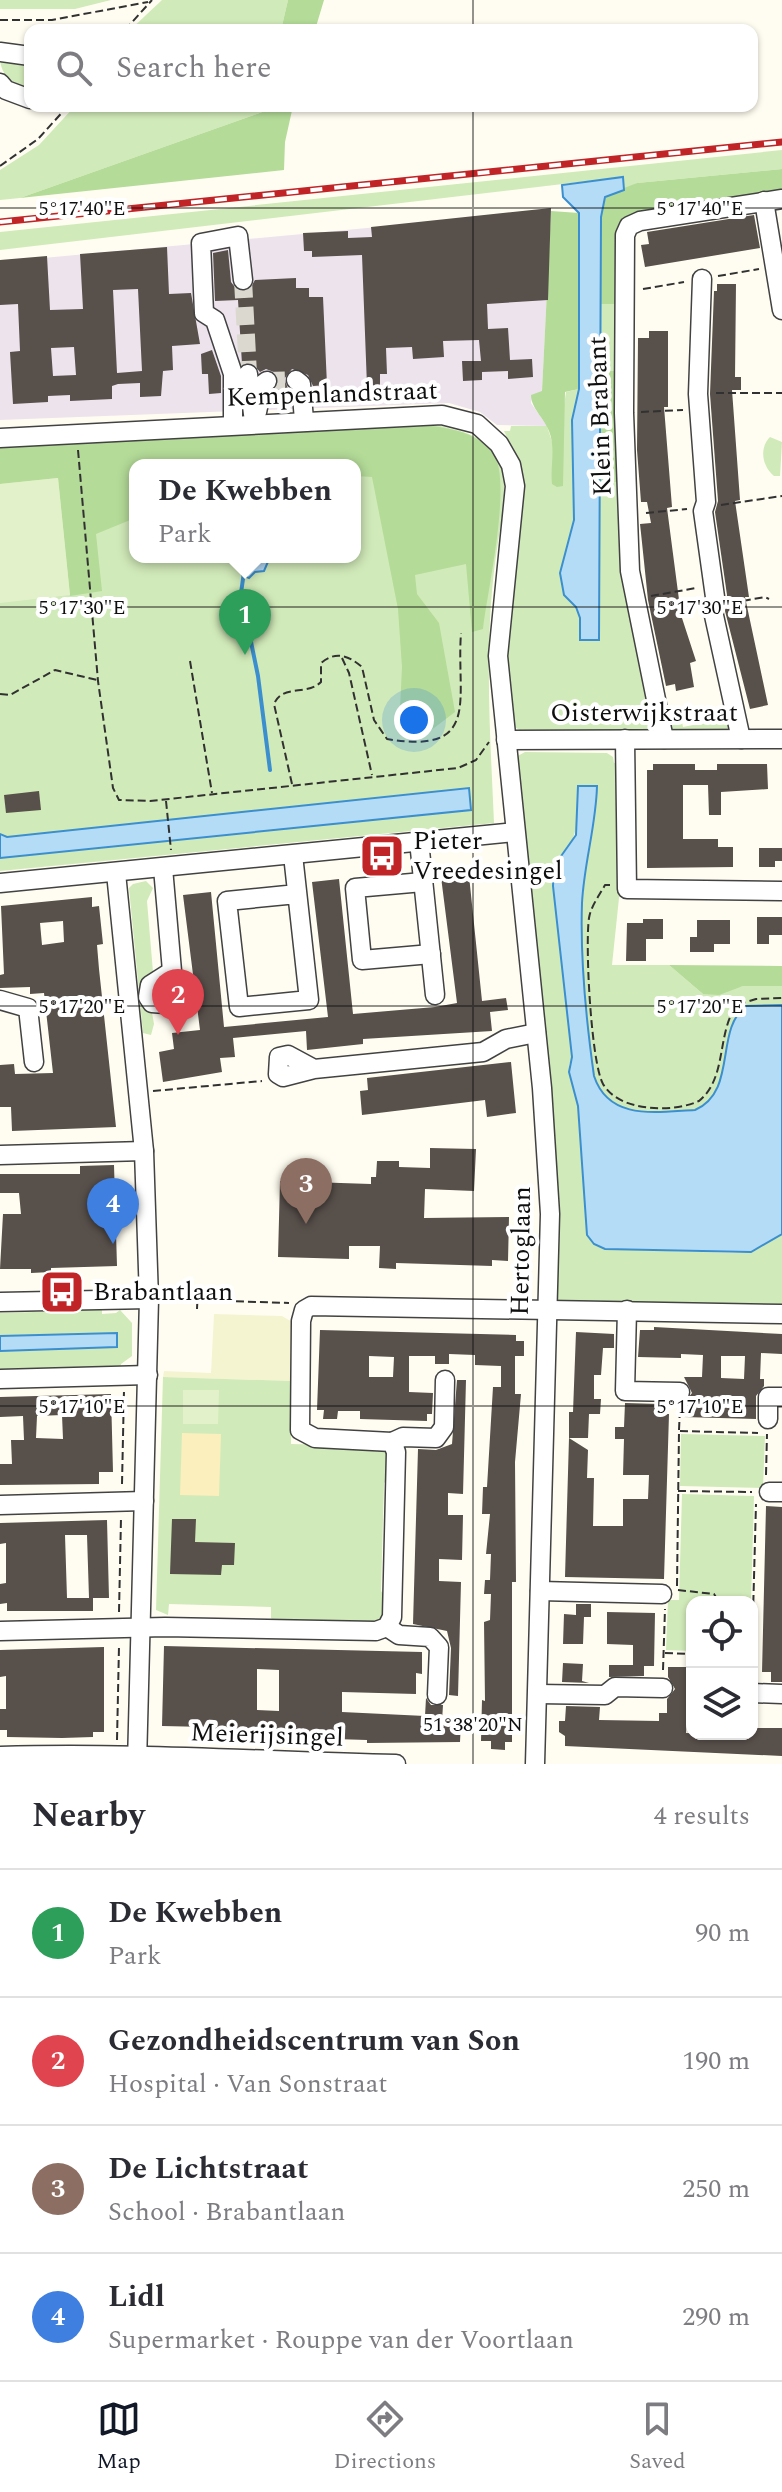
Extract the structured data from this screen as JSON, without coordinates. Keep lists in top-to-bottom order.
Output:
{
  "streets": {
    "street": [
      "Kempenlandstraat",
      "Klein Brabant",
      "Oisterwijkstraat",
      "Hertoglaan",
      "Meierijsingel"
    ]
  },
  "crossings": [
    ["Kempenlandstraat", "Oisterwijkstraat"],
    ["Kempenlandstraat", "Hertoglaan"],
    ["Klein Brabant", "Oisterwijkstraat"],
    ["Oisterwijkstraat", "Hertoglaan"]
  ],
  "places": {
    "bus stop": ["Pieter Vreedesingel", "Brabantlaan"]
  },
  "page": {
    "search": "Search here",
    "popup": ["De Kwebben", "Park"],
    "pins": [
      "1",
      "2",
      "3",
      "4"
    ],
    "heading": ["Nearby", "4 results"],
    "list": [
      {
        "mark": "1",
        "name": "De Kwebben",
        "note": "Park",
        "value": "90 m"
      },
      {
        "mark": "2",
        "name": "Gezondheidscentrum van Son",
        "note": "Hospital · Van Sonstraat",
        "value": "190 m"
      },
      {
        "mark": "3",
        "name": "De Lichtstraat",
        "note": "School · Brabantlaan",
        "value": "250 m"
      },
      {
        "mark": "4",
        "name": "Lidl",
        "note": "Supermarket · Rouppe van der Voortlaan",
        "value": "290 m"
      }
    ],
    "nav": ["Map", "Directions", "Saved"]
  },
  "coordinates": [
    "5°17'40\"E",
    "5°17'30\"E",
    "5°17'20\"E",
    "5°17'10\"E",
    "51°38'20\"N"
  ]
}
